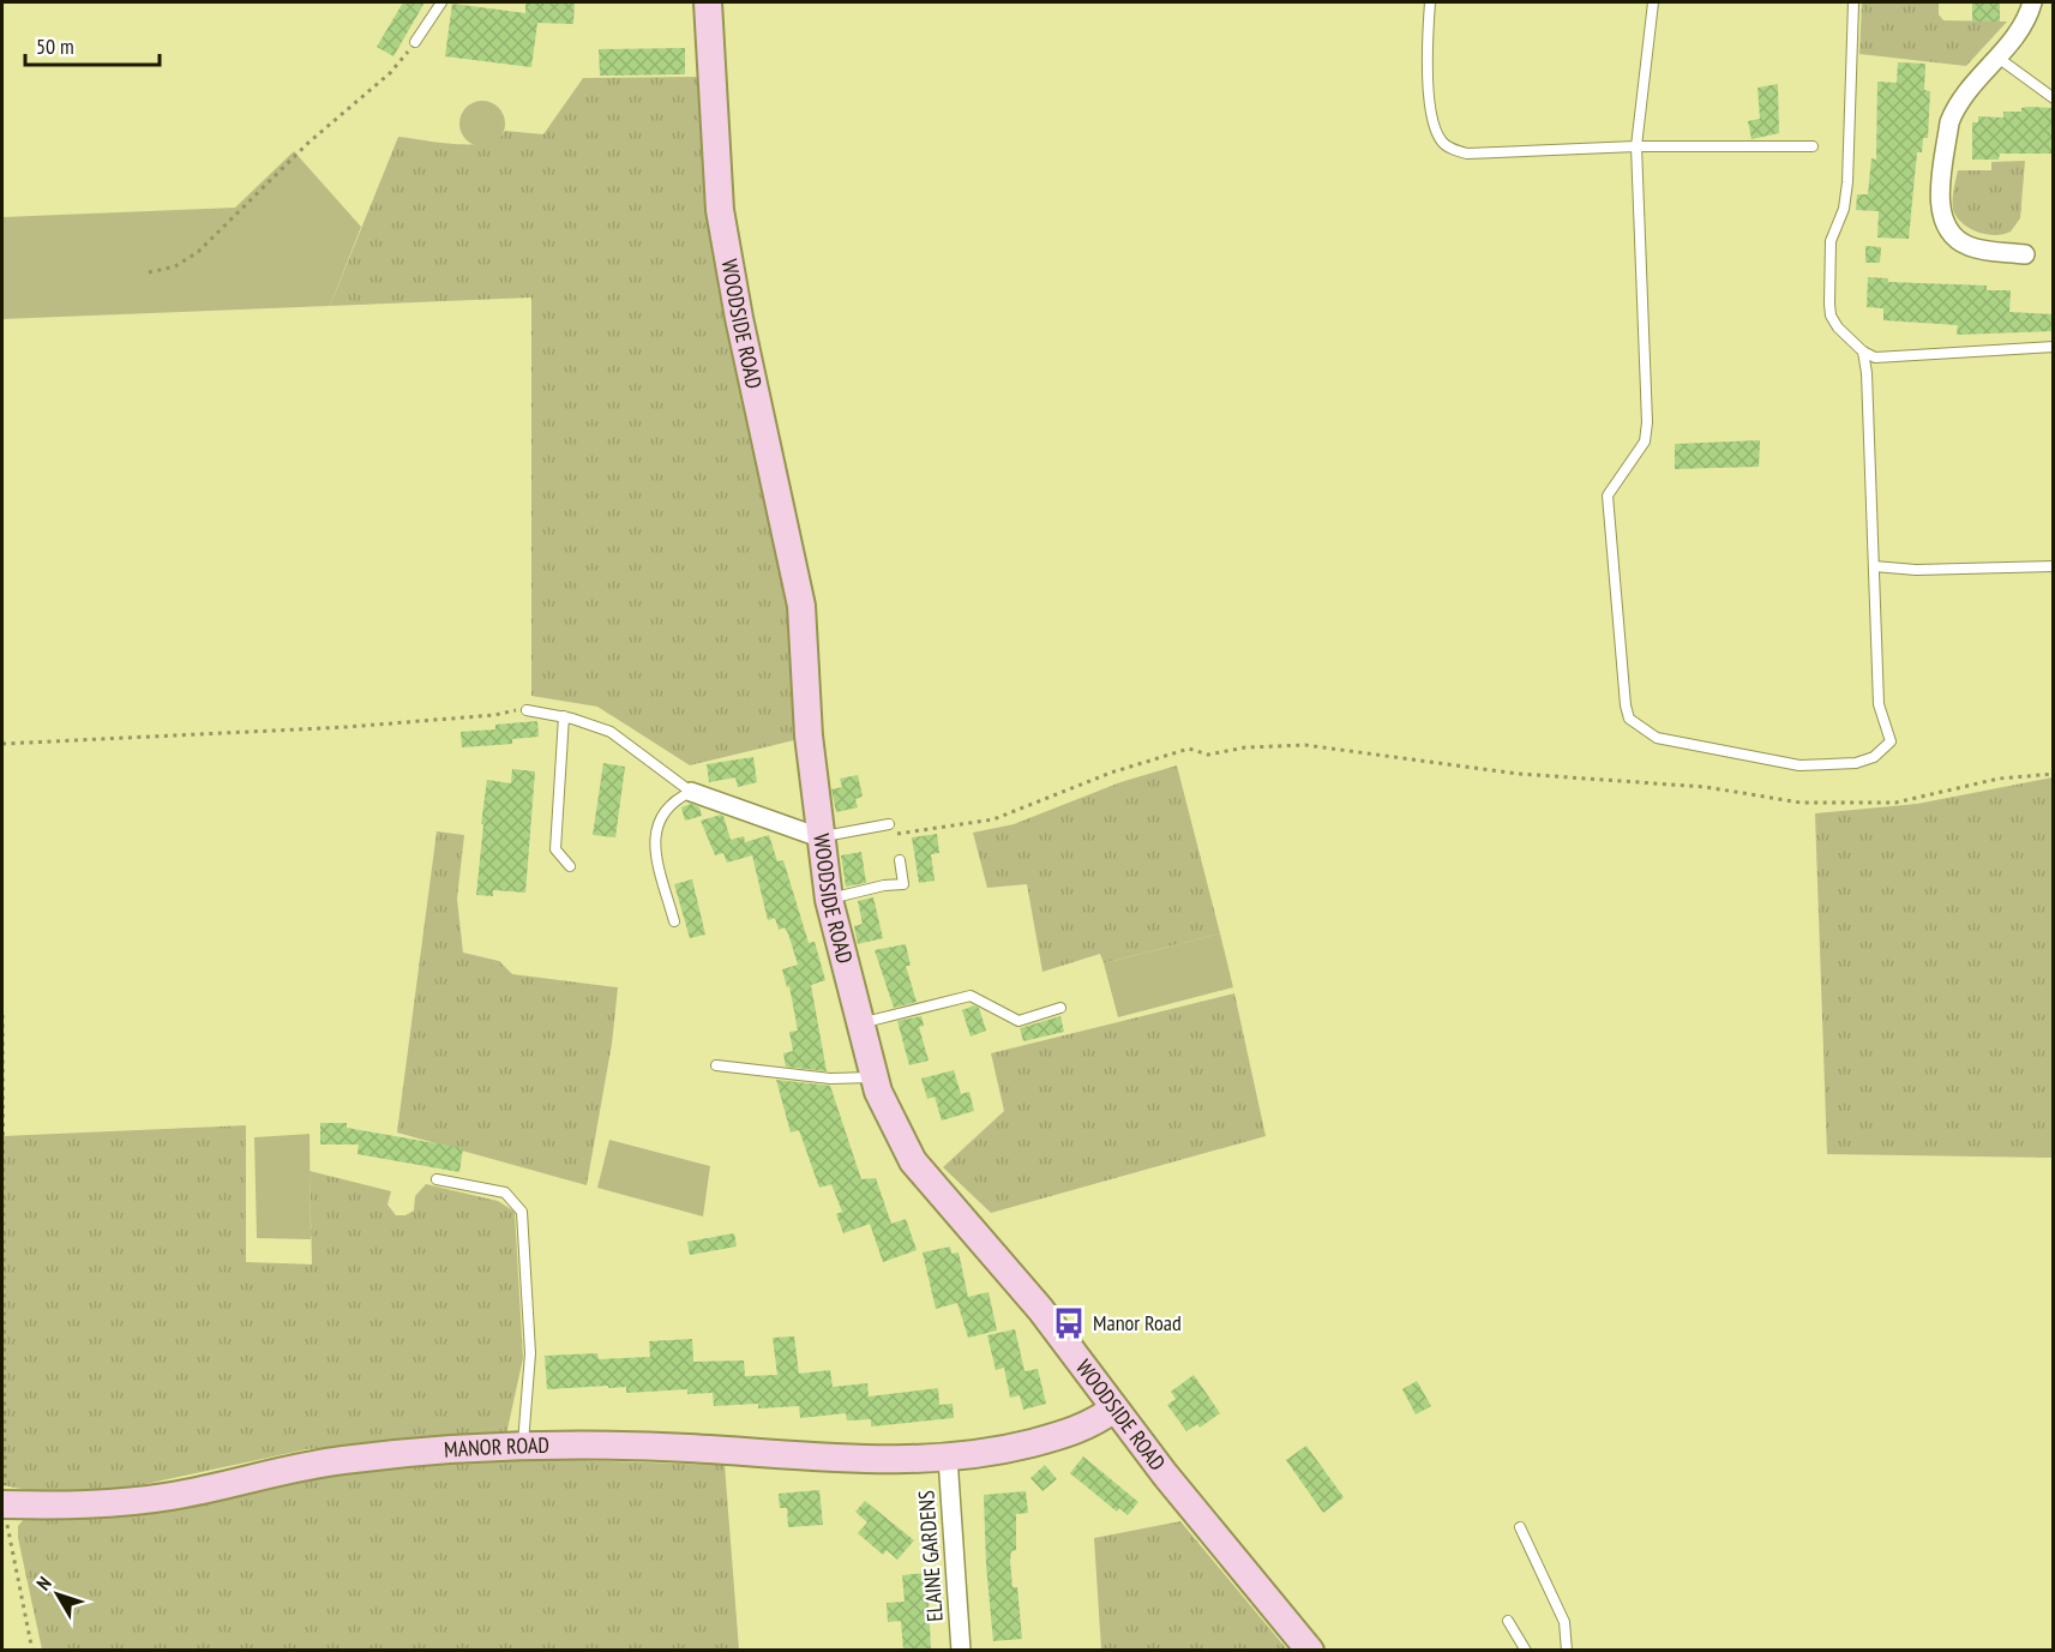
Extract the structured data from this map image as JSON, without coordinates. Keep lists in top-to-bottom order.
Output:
{
  "streets": {
    "street": ["WOODSIDE ROAD", "MANOR ROAD", "ELAINE GARDENS"]
  },
  "crossings": [
    ["WOODSIDE ROAD", "MANOR ROAD"],
    ["MANOR ROAD", "ELAINE GARDENS"]
  ],
  "places": {
    "bus stop": ["Manor Road"]
  },
  "scale_bar": "50 m",
  "north": "top left"
}
